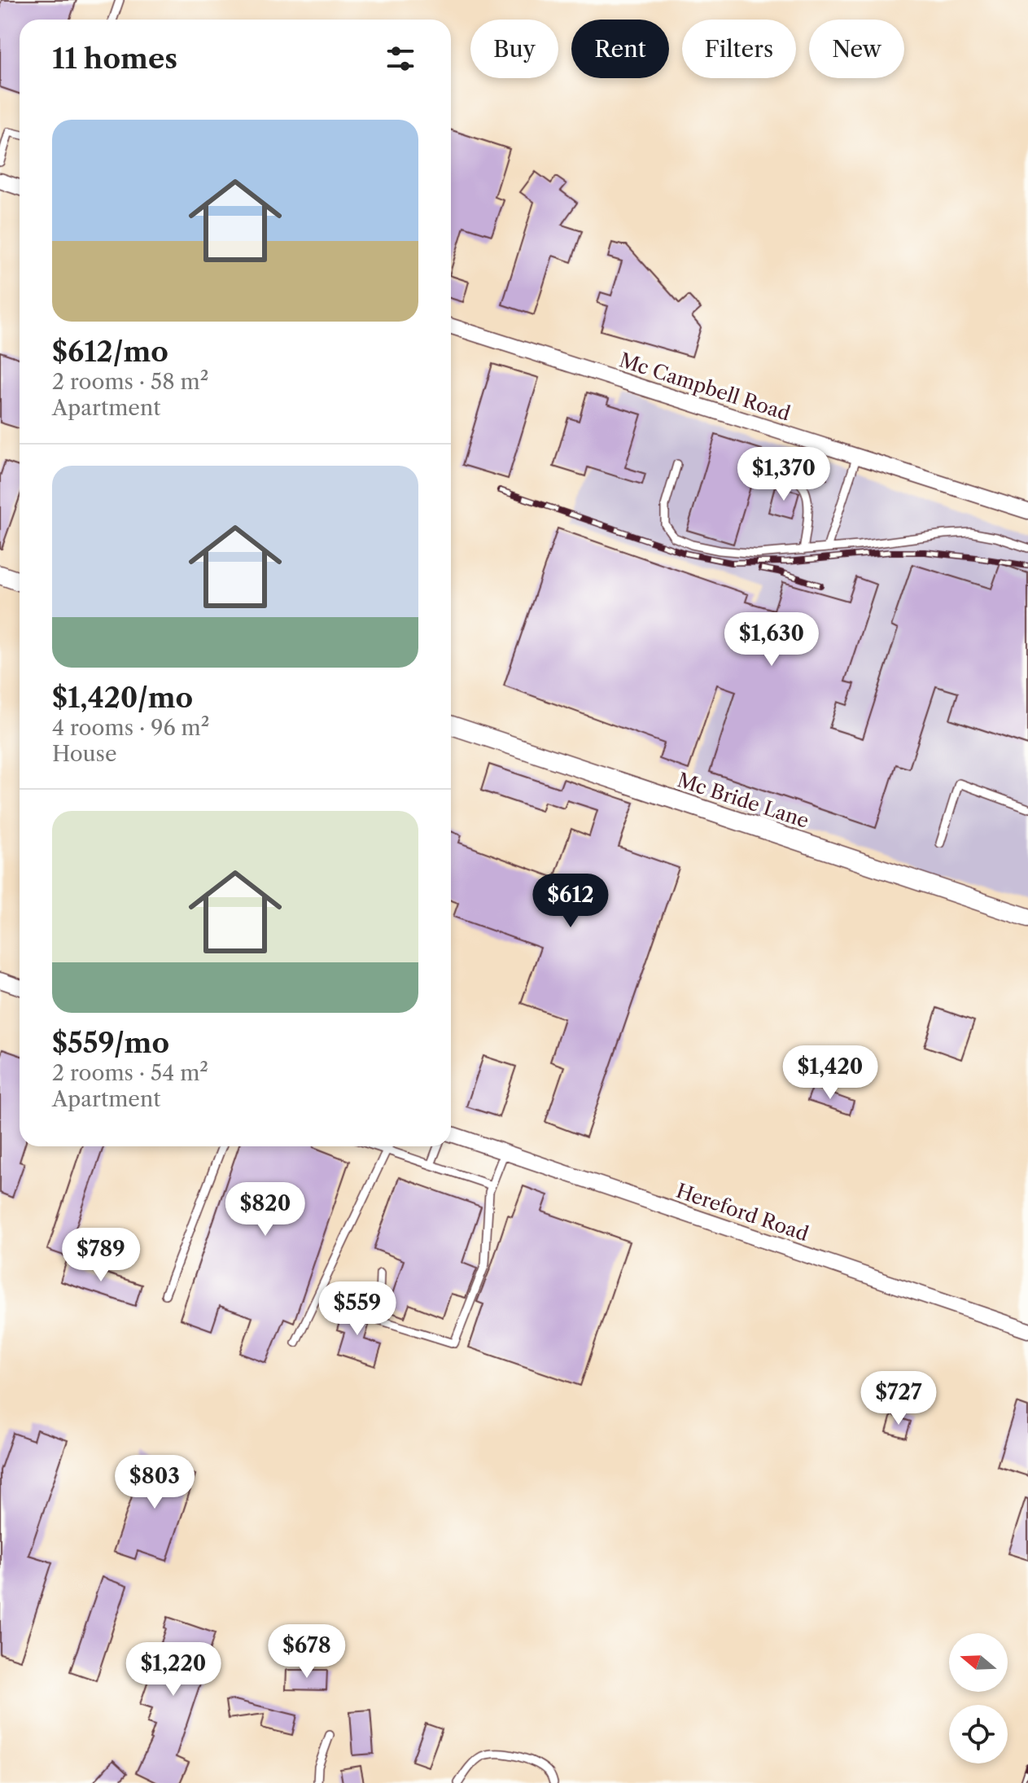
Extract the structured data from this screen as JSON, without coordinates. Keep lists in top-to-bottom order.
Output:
{
  "streets": {
    "street": ["Mc Campbell Road", "Mc Bride Lane", "Hereford Road"]
  },
  "north": "left",
  "page": {
    "chip": [
      "Buy",
      "Rent",
      "Filters",
      "New"
    ],
    "heading": "11 homes",
    "list": [
      {
        "name": "$612/mo",
        "note": "2 rooms · 58 m² · Apartment"
      },
      {
        "name": "$1,420/mo",
        "note": "4 rooms · 96 m² · House"
      },
      {
        "name": "$559/mo",
        "note": "2 rooms · 54 m² · Apartment"
      }
    ],
    "price": [
      "$1,370",
      "$1,630",
      "$612",
      "$1,420",
      "$820",
      "$789",
      "$559",
      "$727",
      "$803",
      "$678",
      "$1,220"
    ]
  }
}
